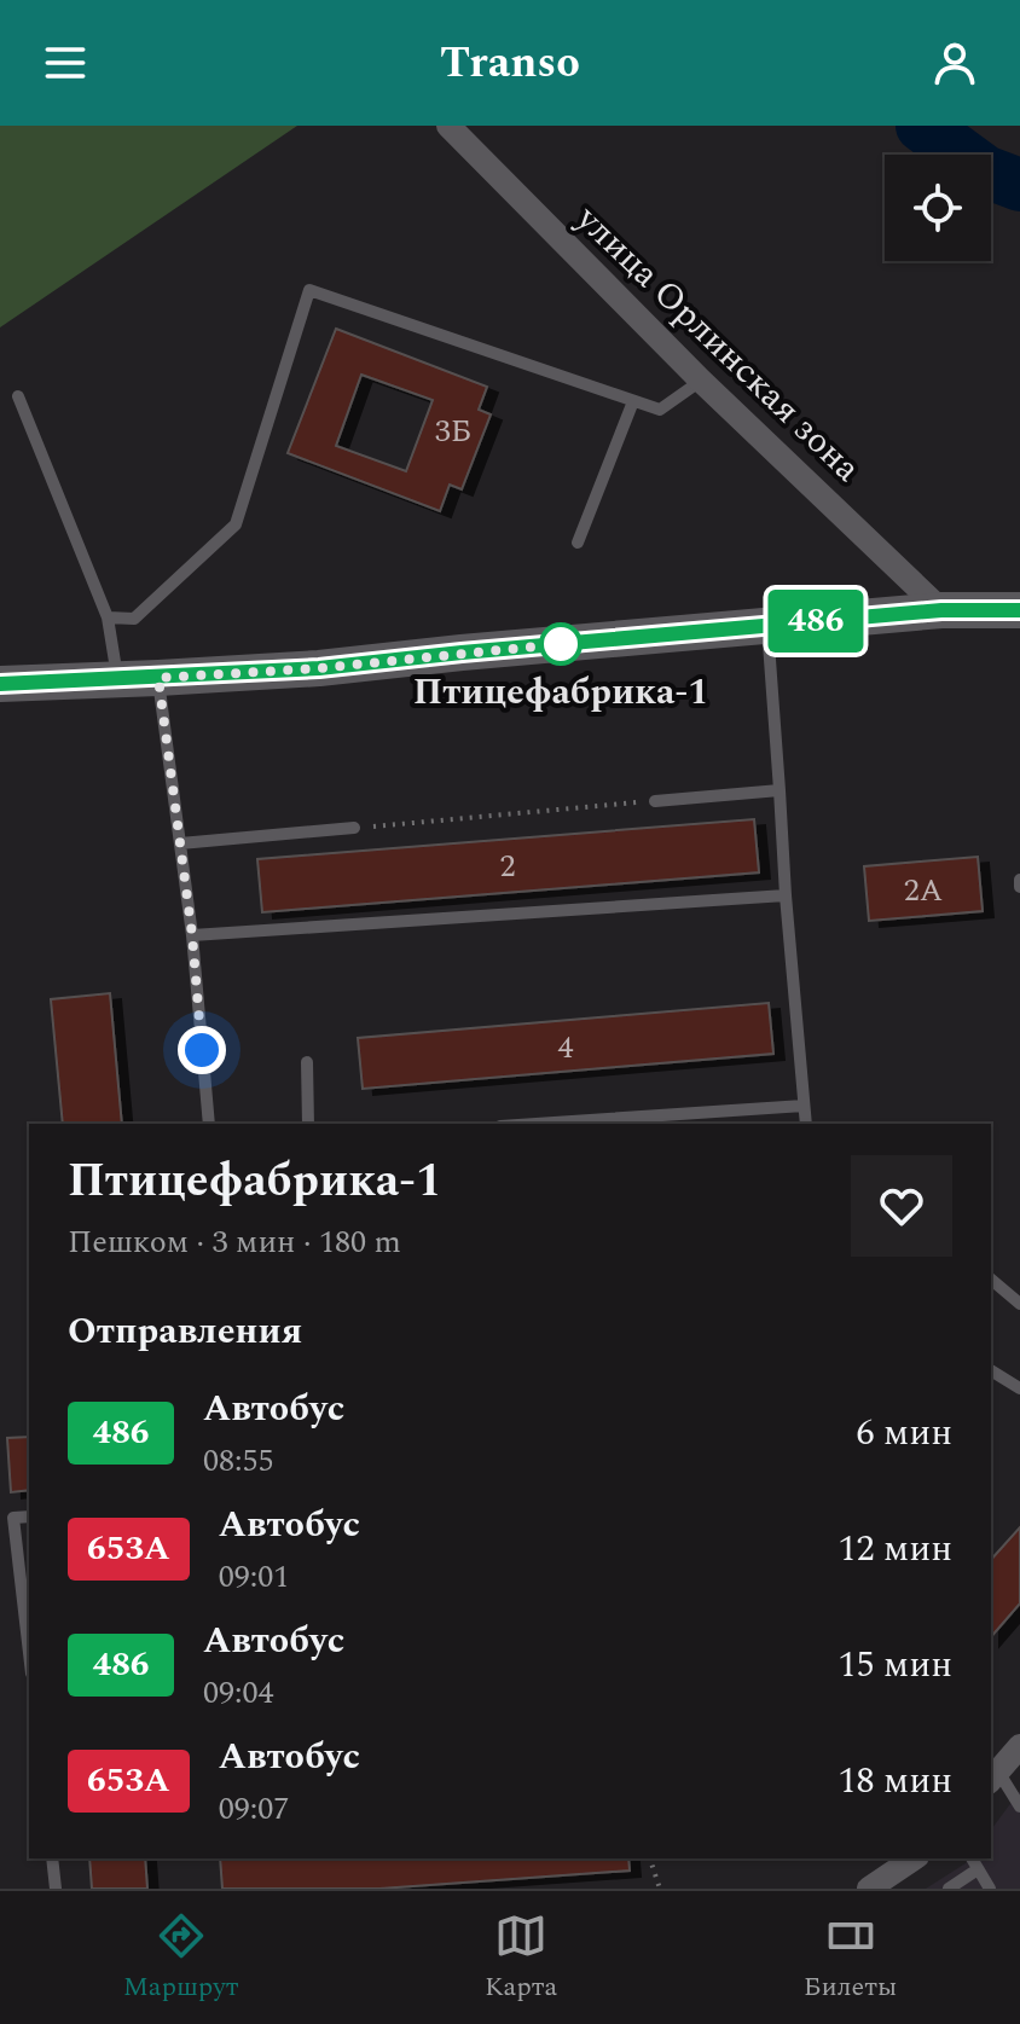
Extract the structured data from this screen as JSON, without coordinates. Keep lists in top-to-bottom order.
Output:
{
  "streets": {
    "street": ["улица Орлинская зона"]
  },
  "places": ["Птицефабрика-1"],
  "lines": ["bus line 486"],
  "house_numbers": [
    "3Б",
    "2",
    "2А",
    "4"
  ],
  "page": {
    "header": "Transo",
    "on_map": "486",
    "heading": [
      ["Птицефабрика-1", "Пешком · 3 мин · 180 m"],
      "Отправления"
    ],
    "list": [
      {
        "mark": "486",
        "name": "Автобус",
        "note": "08:55",
        "value": "6 мин"
      },
      {
        "mark": "653А",
        "name": "Автобус",
        "note": "09:01",
        "value": "12 мин"
      },
      {
        "mark": "486",
        "name": "Автобус",
        "note": "09:04",
        "value": "15 мин"
      },
      {
        "mark": "653А",
        "name": "Автобус",
        "note": "09:07",
        "value": "18 мин"
      }
    ],
    "tabs": ["Маршрут", "Карта", "Билеты"]
  }
}
